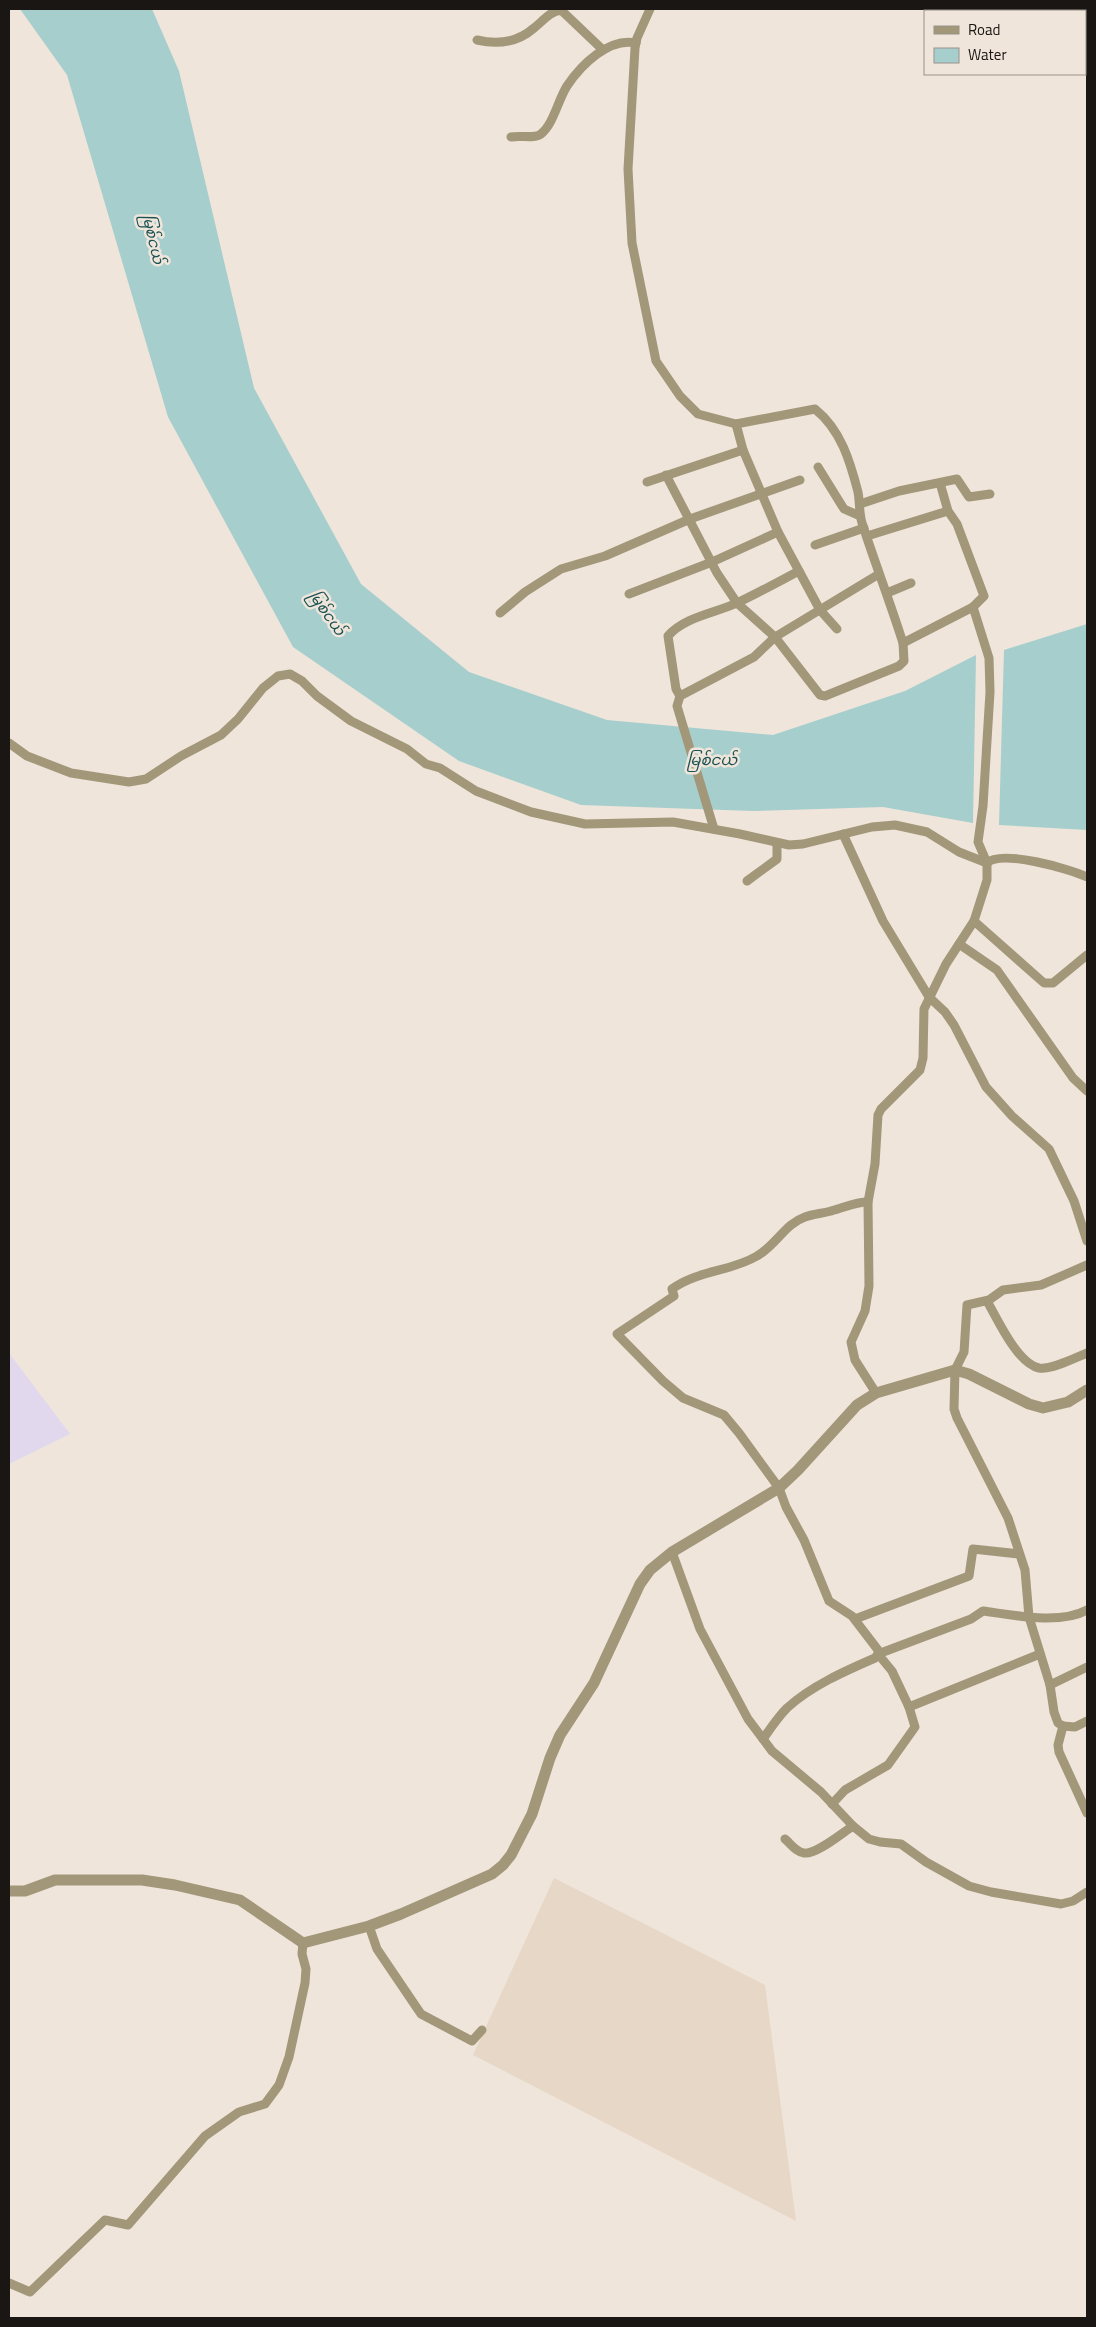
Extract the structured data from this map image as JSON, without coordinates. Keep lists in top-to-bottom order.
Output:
{
  "water": ["မြစ်ငယ်"],
  "legend": ["Road", "Water"]
}
